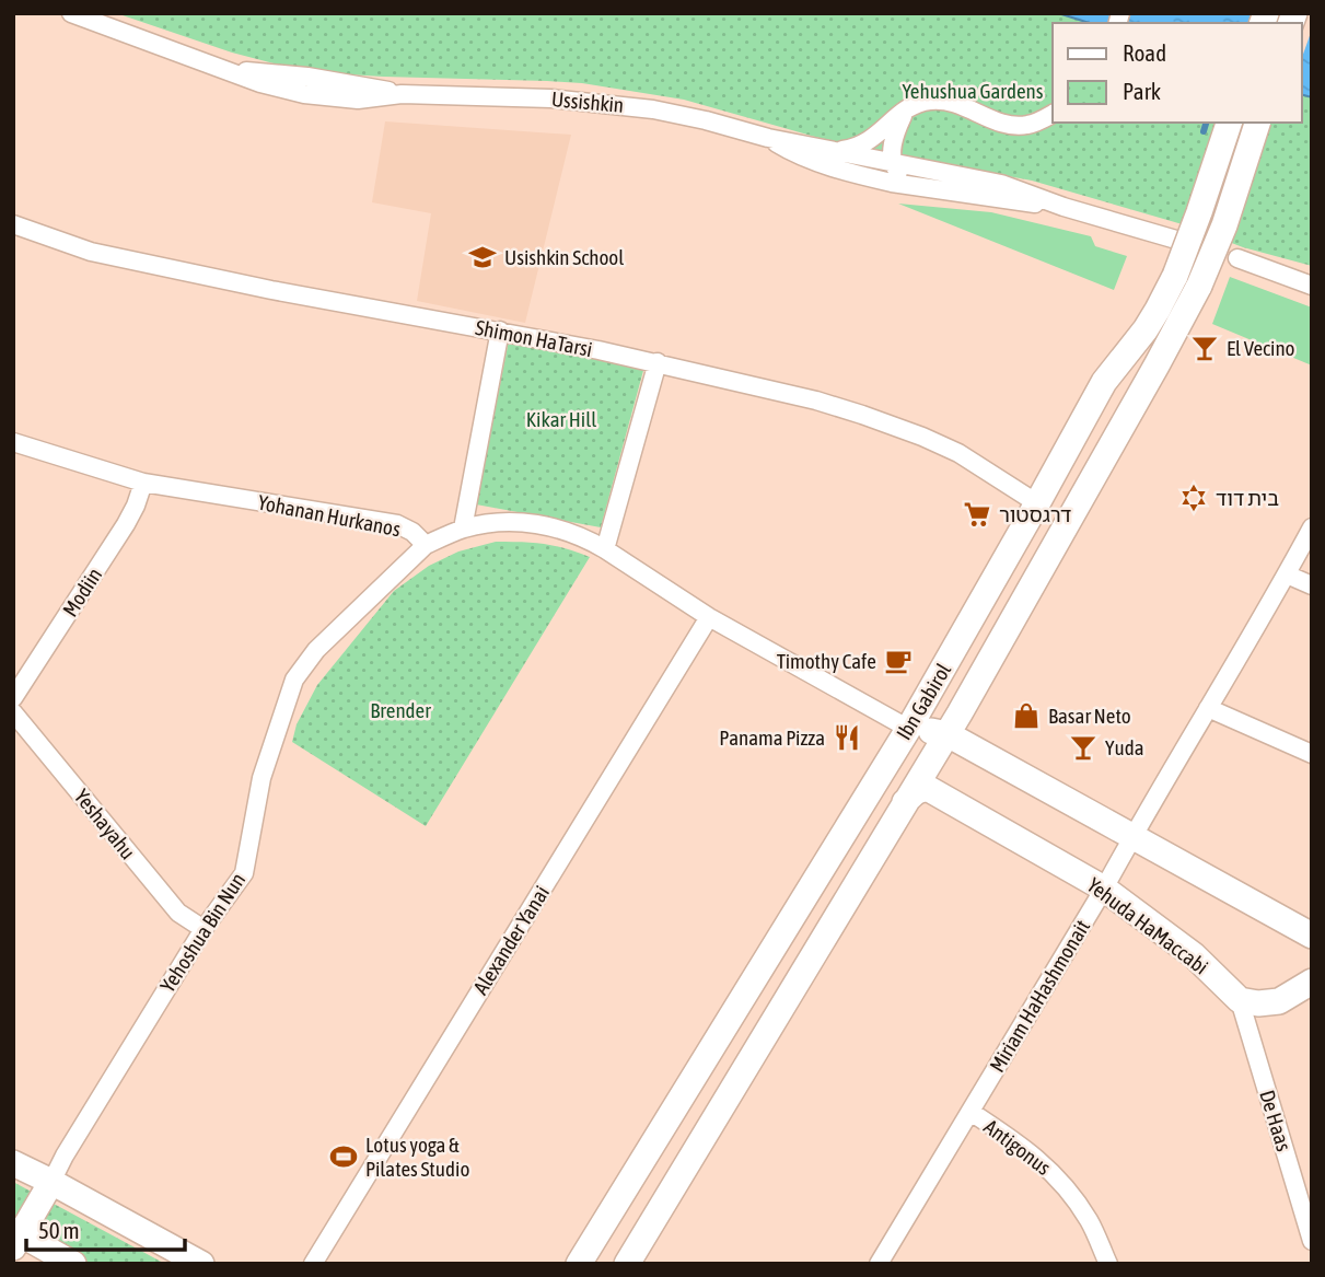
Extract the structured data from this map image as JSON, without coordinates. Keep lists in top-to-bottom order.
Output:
{
  "streets": {
    "main road": ["Ibn Gabirol", "Yehuda HaMaccabi", "Yehoshua Bin Nun"],
    "street": [
      "Ussishkin",
      "Shimon HaTarsi",
      "Yohanan Hurkanos",
      "Modiin",
      "Yeshayahu",
      "Alexander Yanai",
      "Miriam HaHashmonait",
      "De Haas",
      "Antigonus"
    ]
  },
  "crossings": [
    ["Shimon HaTarsi", "Ibn Gabirol"],
    ["Yohanan Hurkanos", "Modiin"],
    ["Yohanan Hurkanos", "Ibn Gabirol"],
    ["Yohanan Hurkanos", "Yehoshua Bin Nun"],
    ["Yohanan Hurkanos", "Alexander Yanai"],
    ["Ibn Gabirol", "Yehuda HaMaccabi"],
    ["Yeshayahu", "Yehoshua Bin Nun"],
    ["Yehuda HaMaccabi", "Miriam HaHashmonait"],
    ["Yehuda HaMaccabi", "De Haas"],
    ["Miriam HaHashmonait", "Antigonus"]
  ],
  "parks": ["Yehushua Gardens", "Kikar Hill", "Brender"],
  "places": {
    "school or university": ["Usishkin School"],
    "bar": ["El Vecino", "Yuda"],
    "synagogue": ["בית דוד"],
    "supermarket": ["דרגסטור"],
    "cafe": ["Timothy Cafe"],
    "shop": ["Basar Neto"],
    "restaurant": ["Panama Pizza"],
    "sports": ["Lotus yoga & Pilates Studio"]
  },
  "legend": ["Road", "Park"],
  "scale_bar": "50 m"
}
